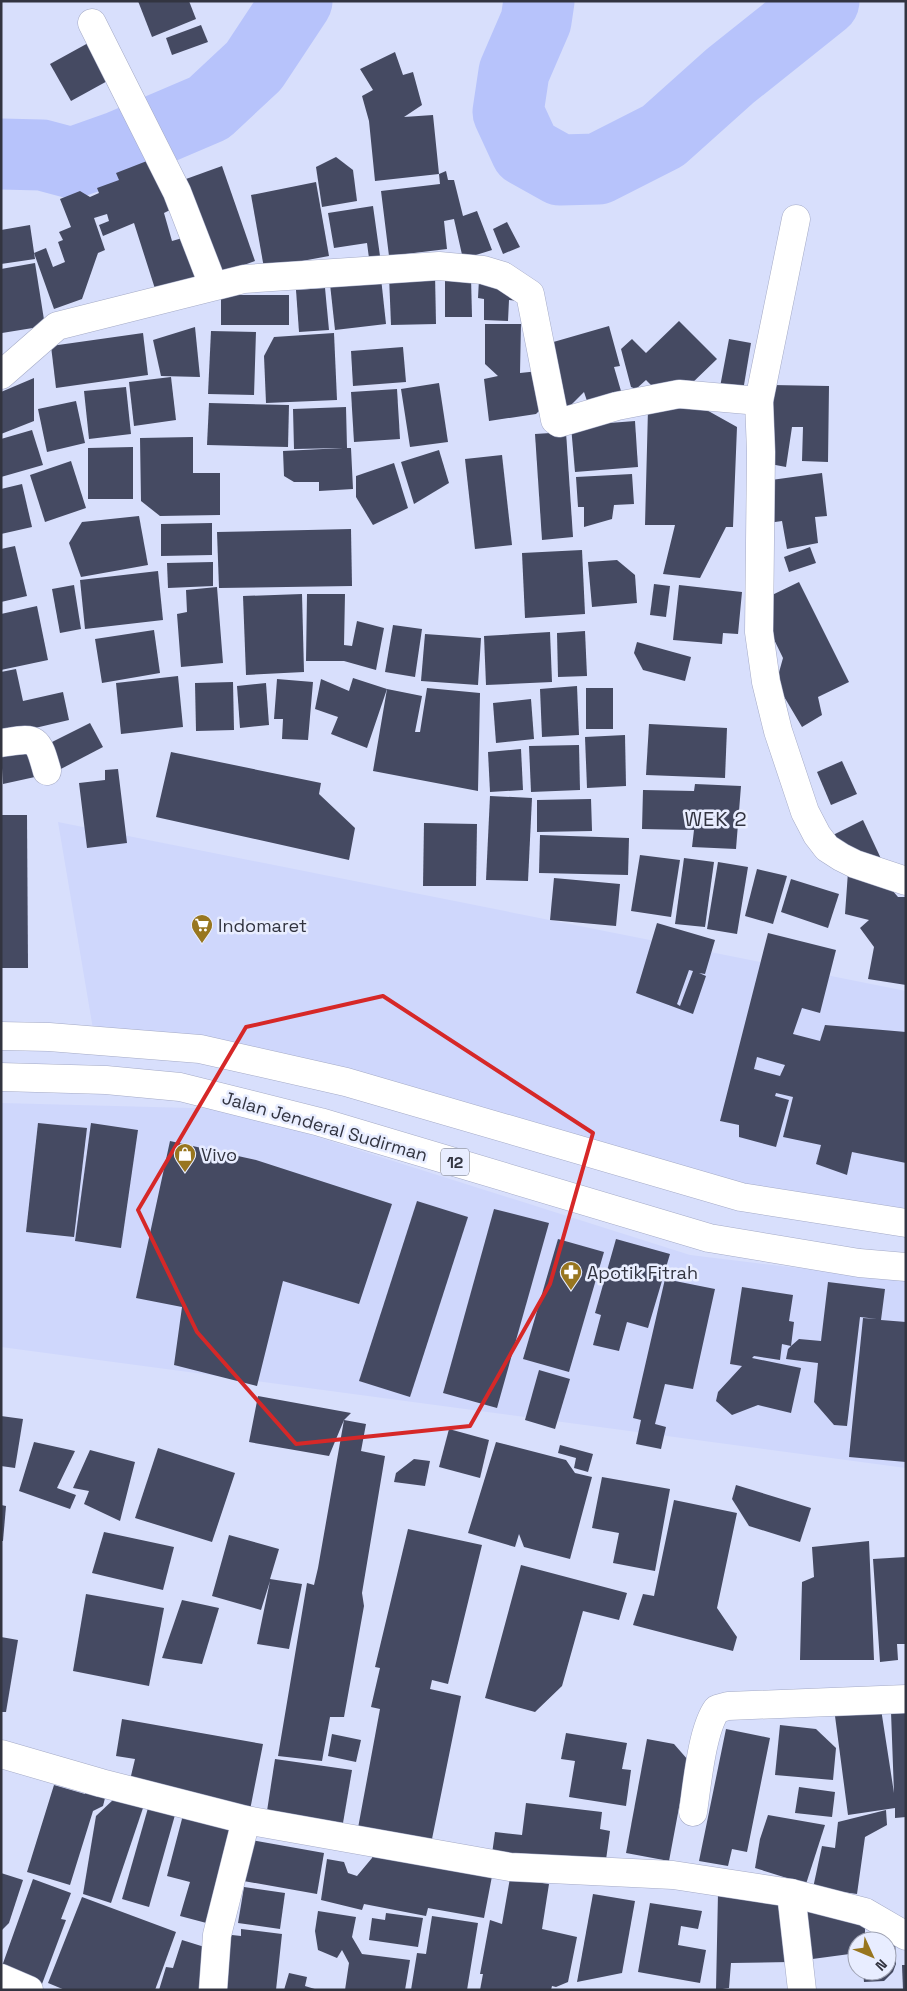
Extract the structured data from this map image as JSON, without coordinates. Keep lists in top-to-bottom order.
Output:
{
  "streets": {
    "main road": ["Jalan Jenderal Sudirman", "12"]
  },
  "districts": ["WEK 2"],
  "places": {
    "supermarket": ["Indomaret"],
    "shop": ["Vivo"],
    "pharmacy": ["Apotik Fitrah"]
  },
  "north": "bottom right"
}
